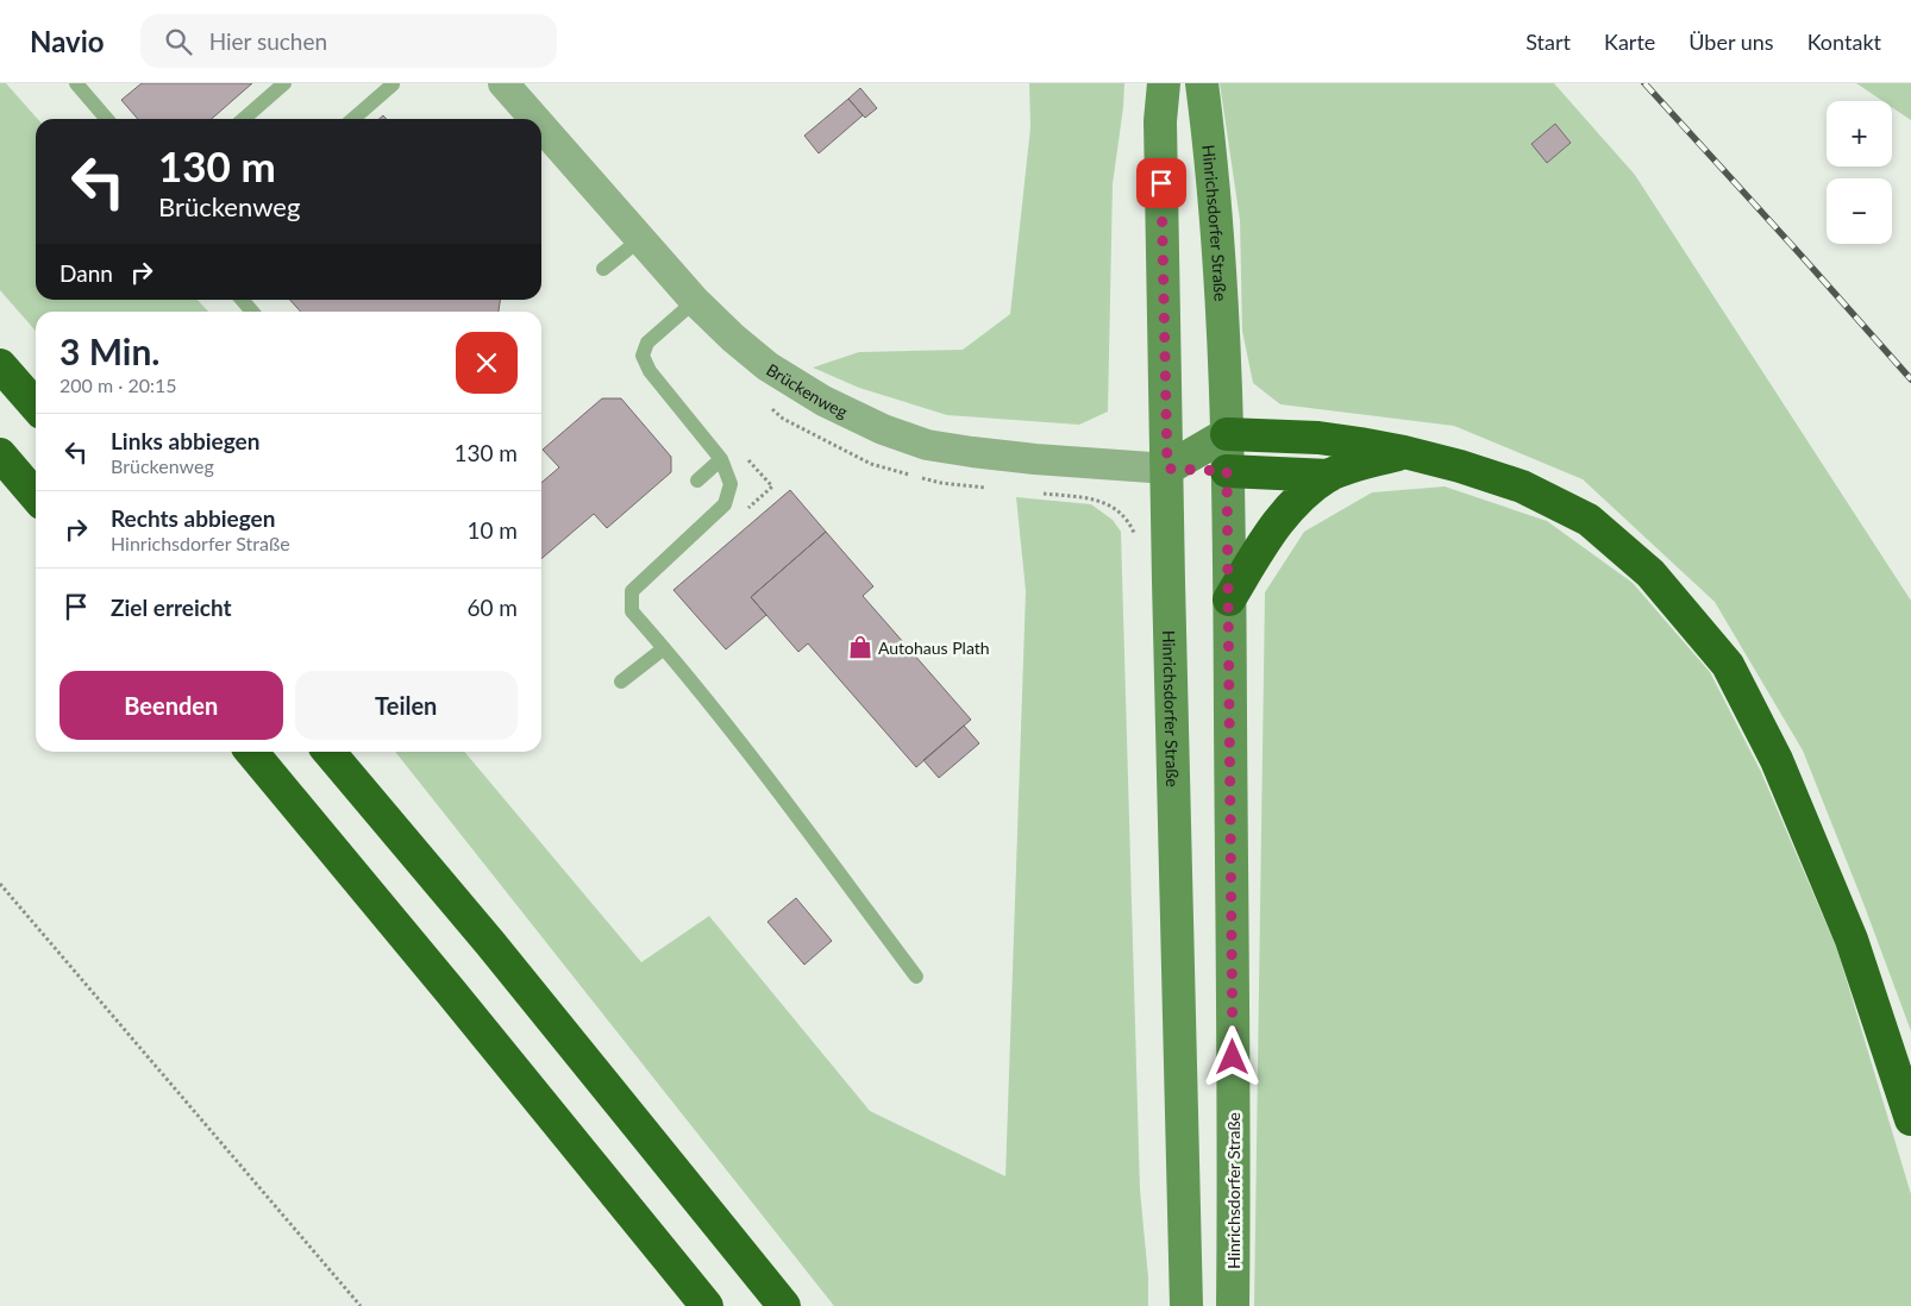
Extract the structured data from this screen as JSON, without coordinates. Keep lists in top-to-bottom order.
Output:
{
  "streets": {
    "main road": ["Hinrichsdorfer Straße", "Brückenweg"]
  },
  "crossings": [
    ["Hinrichsdorfer Straße", "Brückenweg"]
  ],
  "places": {
    "shop": ["Autohaus Plath"]
  },
  "page": {
    "header": "Navio",
    "search": "Hier suchen",
    "nav": [
      "Start",
      "Karte",
      "Über uns",
      "Kontakt"
    ],
    "map_buttons": ["+", "−"],
    "turn": ["130 m", "Brückenweg"],
    "then": "Dann",
    "heading": ["3 Min.", "200 m · 20:15"],
    "list": [
      {
        "name": "Links abbiegen",
        "note": "Brückenweg",
        "value": "130 m"
      },
      {
        "name": "Rechts abbiegen",
        "note": "Hinrichsdorfer Straße",
        "value": "10 m"
      },
      {
        "name": "Ziel erreicht",
        "value": "60 m"
      }
    ],
    "buttons": ["Beenden", "Teilen"]
  }
}
